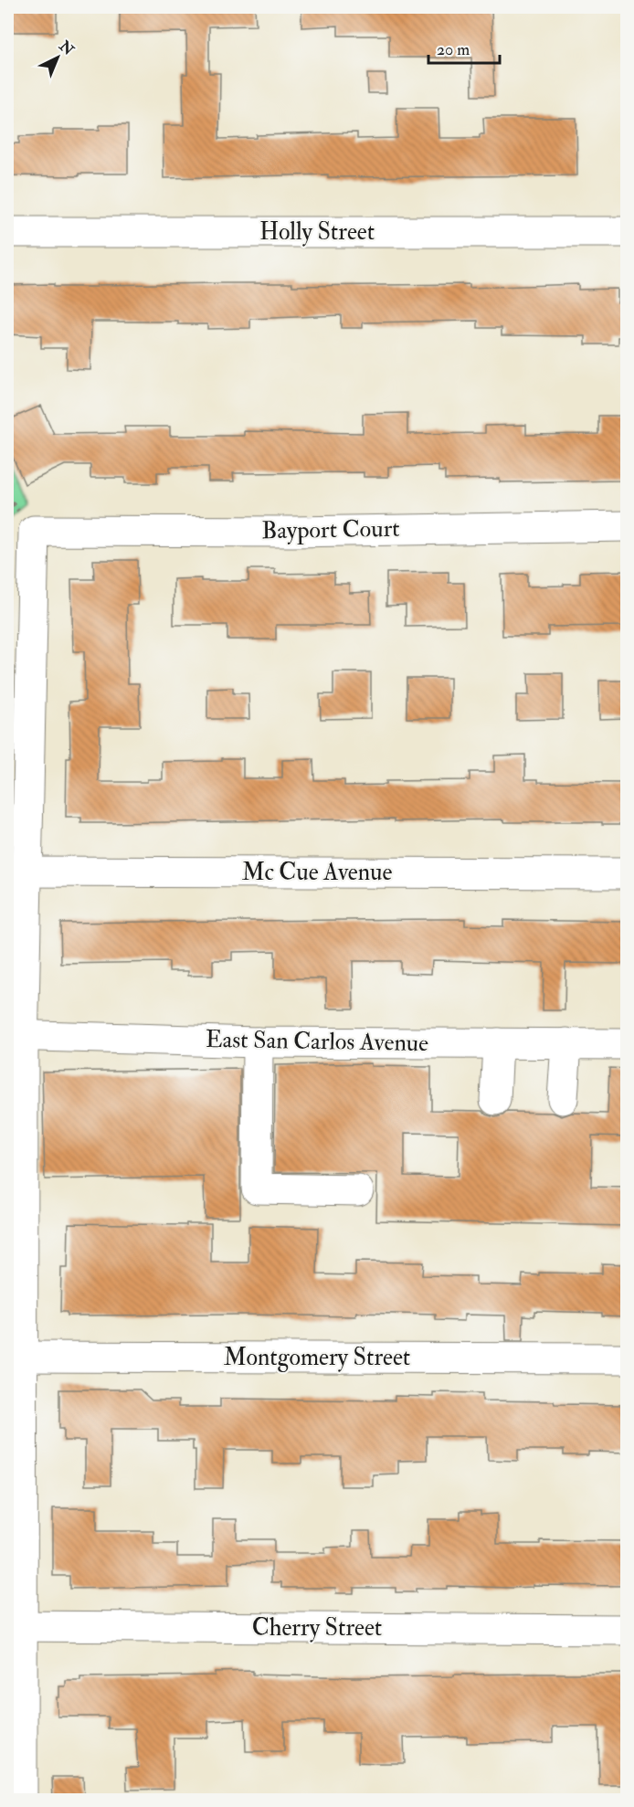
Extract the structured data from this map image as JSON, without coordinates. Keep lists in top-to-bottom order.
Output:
{
  "streets": {
    "street": [
      "Holly Street",
      "Bayport Court",
      "Mc Cue Avenue",
      "East San Carlos Avenue",
      "Montgomery Street",
      "Cherry Street"
    ]
  },
  "crossings": [
    ["Bayport Court", "Mc Cue Avenue"]
  ],
  "scale_bar": "20 m",
  "north": "top right"
}
